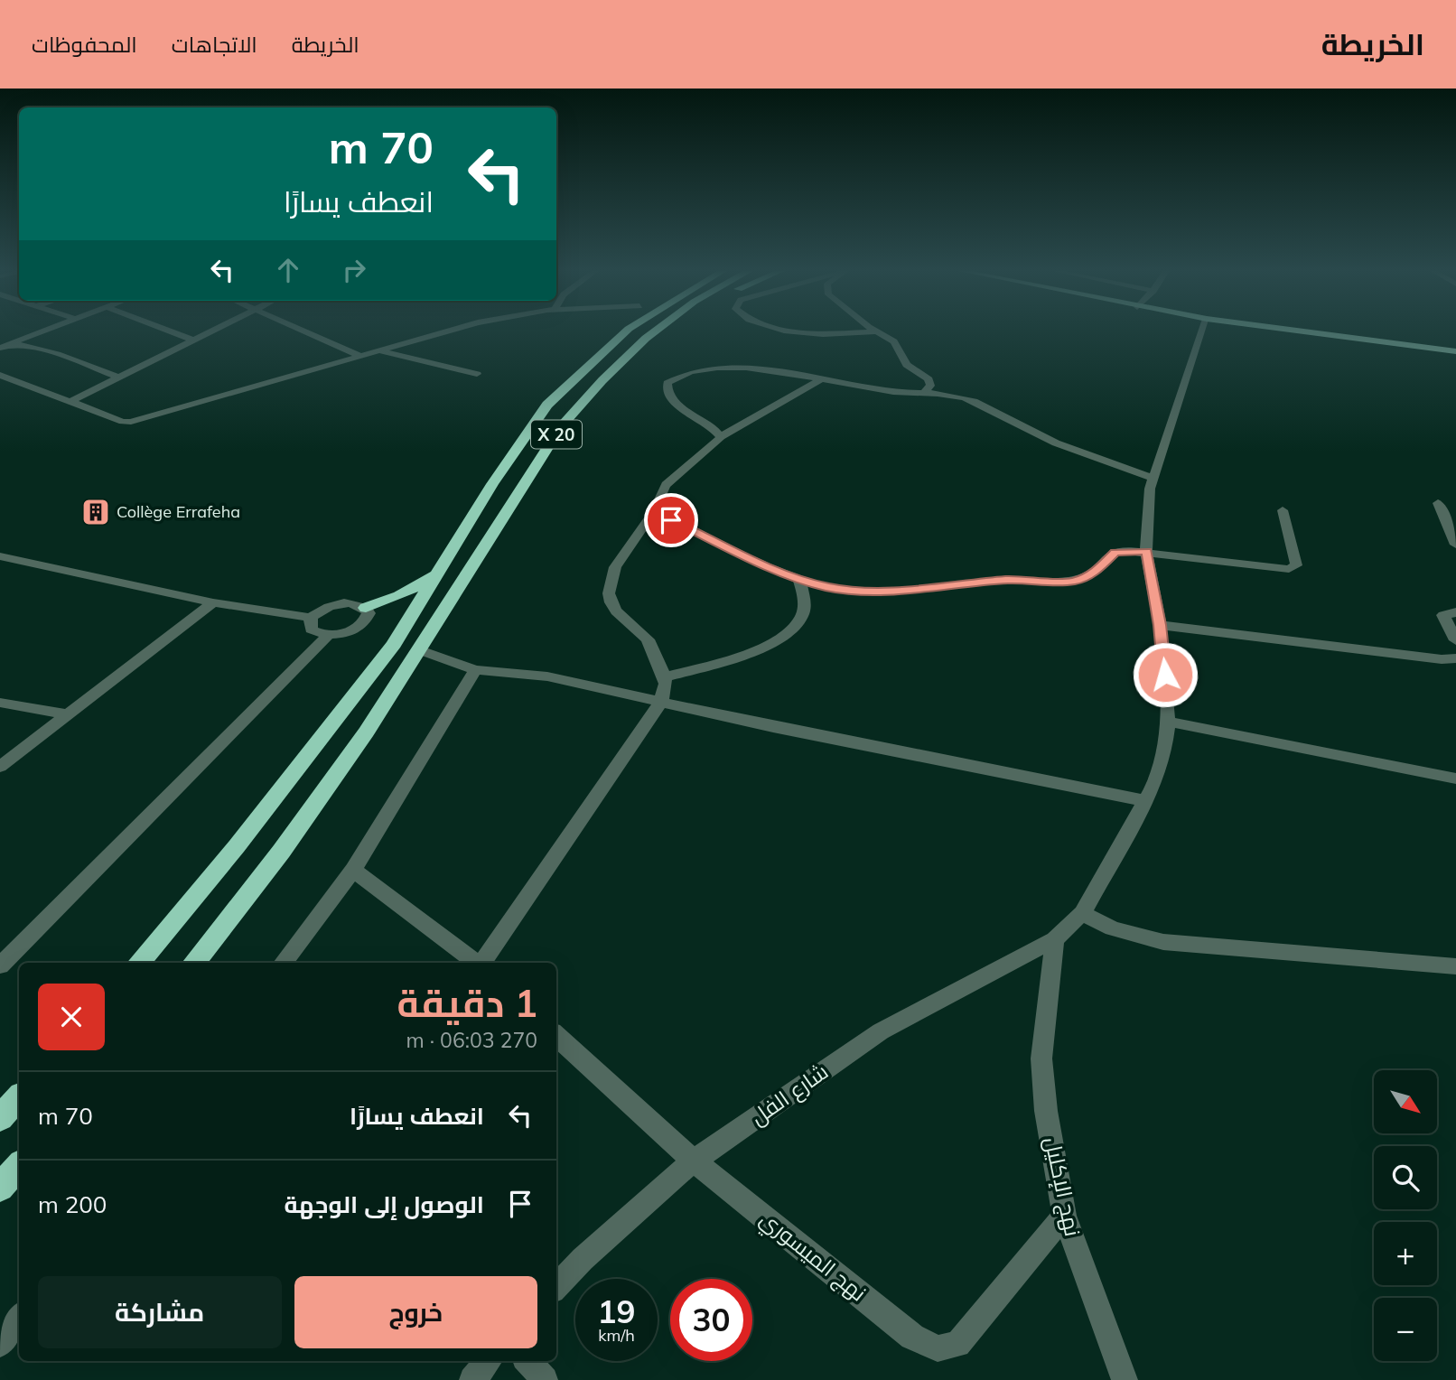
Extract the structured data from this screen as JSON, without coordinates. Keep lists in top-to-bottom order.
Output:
{
  "streets": {
    "highway": ["X 20"],
    "street": ["شارع الفل", "نهج الإكليل", "نهج الميسوري"]
  },
  "crossings": [
    ["شارع الفل", "نهج الإكليل"],
    ["شارع الفل", "نهج الميسوري"],
    ["نهج الإكليل", "نهج الميسوري"]
  ],
  "places": {
    "building": ["Collège Errafeha"]
  },
  "north": "bottom right",
  "page": {
    "header": "الخريطة",
    "nav": ["الخريطة", "الاتجاهات", "المحفوظات"],
    "turn": ["70 m", "انعطف يسارًا"],
    "heading": ["1 دقيقة", "270 m · 06:03"],
    "map_buttons": ["+", "−"],
    "list": [
      {
        "name": "انعطف يسارًا",
        "value": "70 m"
      },
      {
        "name": "الوصول إلى الوجهة",
        "value": "200 m"
      }
    ],
    "buttons": ["خروج", "مشاركة"],
    "speed": "19 km/h",
    "limit": "30"
  }
}
